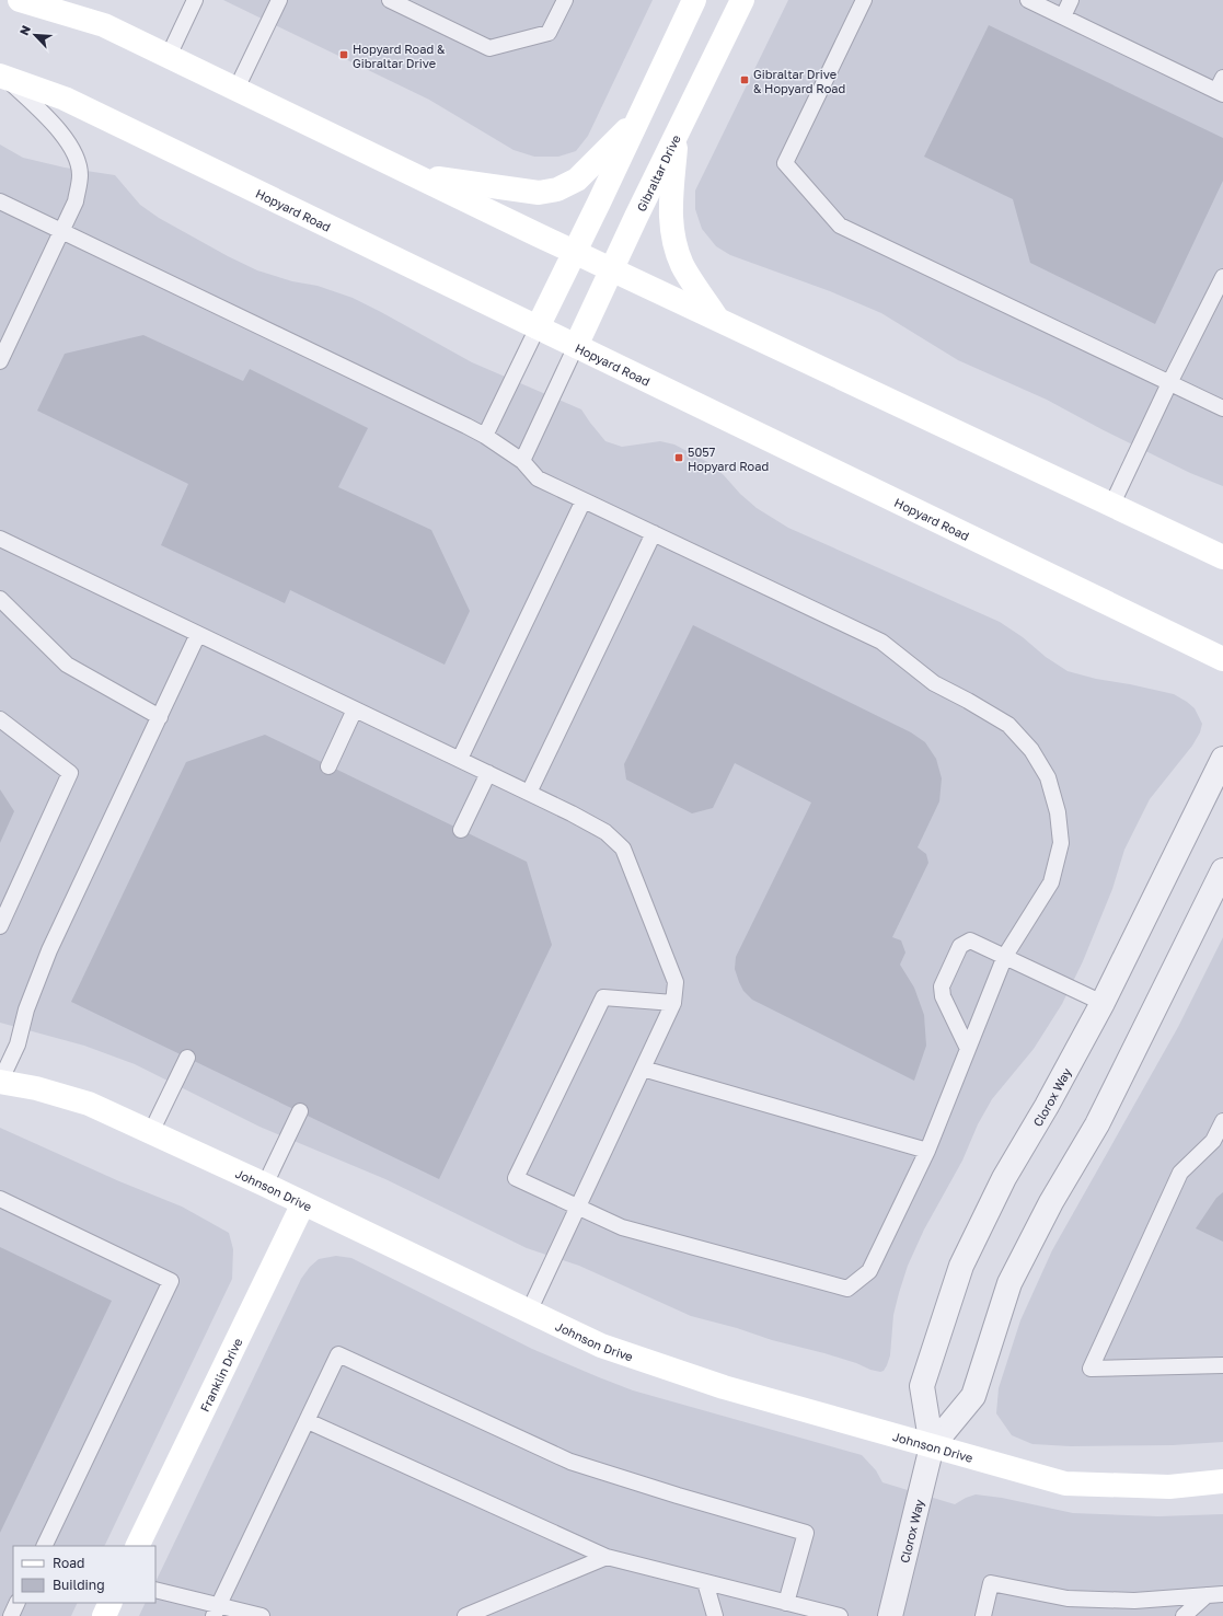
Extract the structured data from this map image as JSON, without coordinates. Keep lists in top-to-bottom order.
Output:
{
  "streets": {
    "main road": [
      "Gibraltar Drive",
      "Hopyard Road",
      "Johnson Drive",
      "Franklin Drive"
    ],
    "street": ["Clorox Way"]
  },
  "crossings": [
    ["Gibraltar Drive", "Hopyard Road"],
    ["Clorox Way", "Johnson Drive"],
    ["Johnson Drive", "Franklin Drive"]
  ],
  "places": {
    "transit": ["Hopyard Road & Gibraltar Drive", "Gibraltar Drive & Hopyard Road", "5057 Hopyard Road"]
  },
  "legend": ["Road", "Building"],
  "north": "top left"
}
